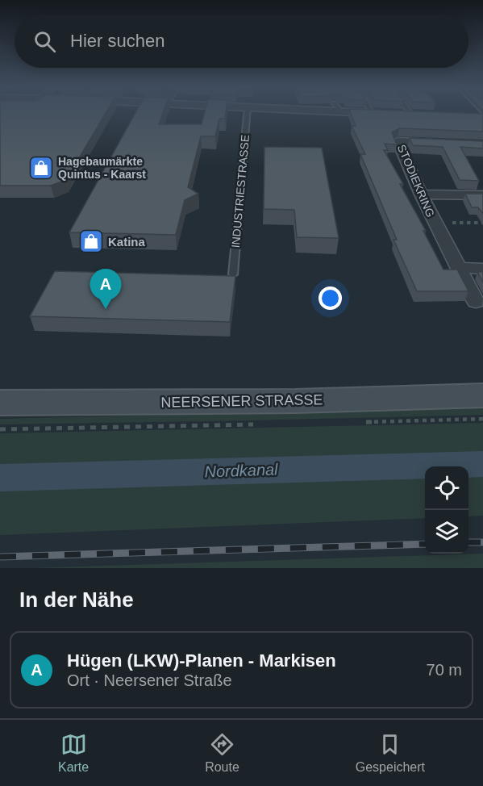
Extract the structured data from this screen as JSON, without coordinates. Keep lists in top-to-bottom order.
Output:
{
  "streets": {
    "main road": ["NEERSENER STRASSE"],
    "street": ["STODIEKRING"],
    "lane": ["INDUSTRIESTRASSE"]
  },
  "water": ["Nordkanal"],
  "places": {
    "shop": ["Hagebaumärkte Quintus - Kaarst", "Katina"]
  },
  "page": {
    "search": "Hier suchen",
    "pins": "A",
    "heading": "In der Nähe",
    "list": [
      {
        "mark": "A",
        "name": "Hügen (LKW)-Planen - Markisen",
        "note": "Ort · Neersener Straße",
        "value": "70 m"
      }
    ],
    "nav": ["Karte", "Route", "Gespeichert"]
  }
}
